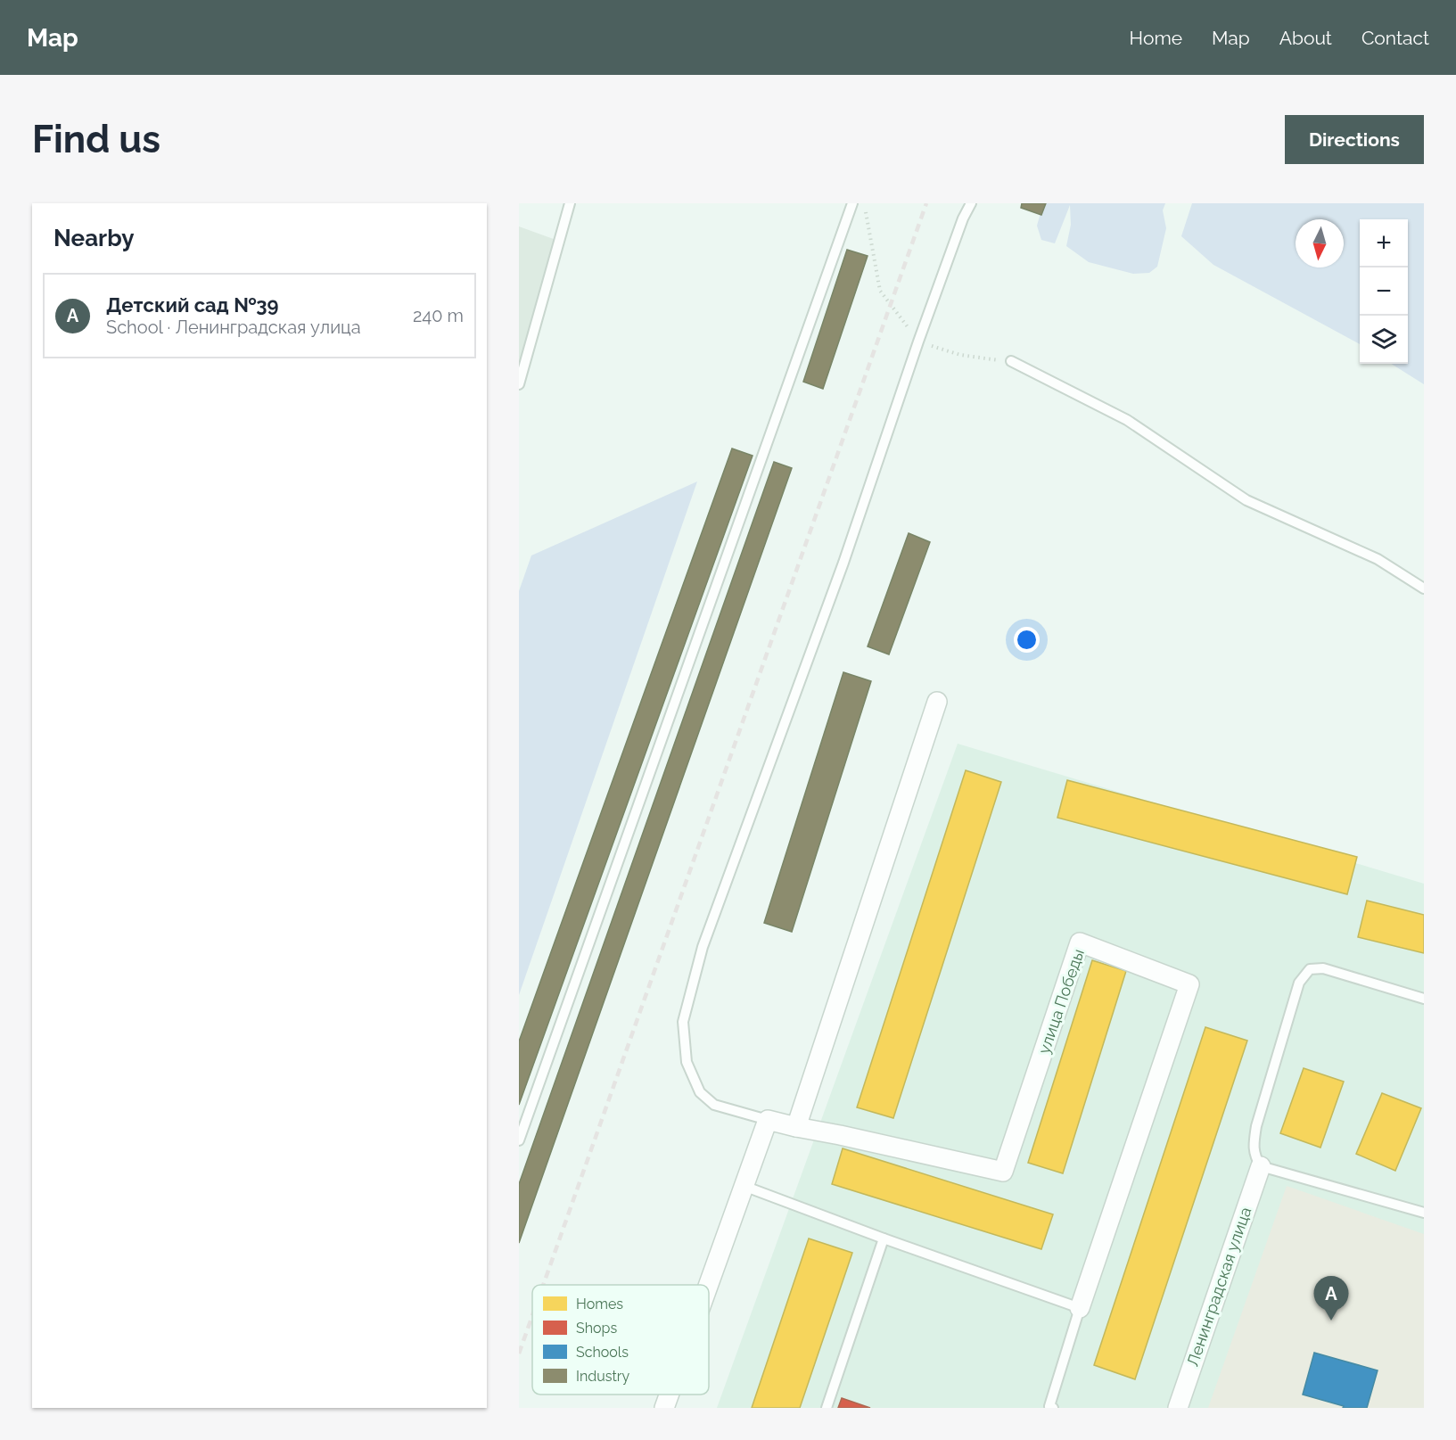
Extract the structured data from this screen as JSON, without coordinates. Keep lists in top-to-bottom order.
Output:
{
  "streets": {
    "street": ["улица Победы", "Ленинградская улица"]
  },
  "legend": [
    "Homes",
    "Shops",
    "Schools",
    "Industry"
  ],
  "north": "bottom",
  "page": {
    "header": "Map",
    "nav": [
      "Home",
      "Map",
      "About",
      "Contact"
    ],
    "buttons": "Directions",
    "title": "Find us",
    "heading": "Nearby",
    "map_buttons": ["+", "−"],
    "list": [
      {
        "mark": "A",
        "name": "Детский сад №39",
        "note": "School · Ленинградская улица",
        "value": "240 m"
      }
    ],
    "pins": "A"
  }
}
